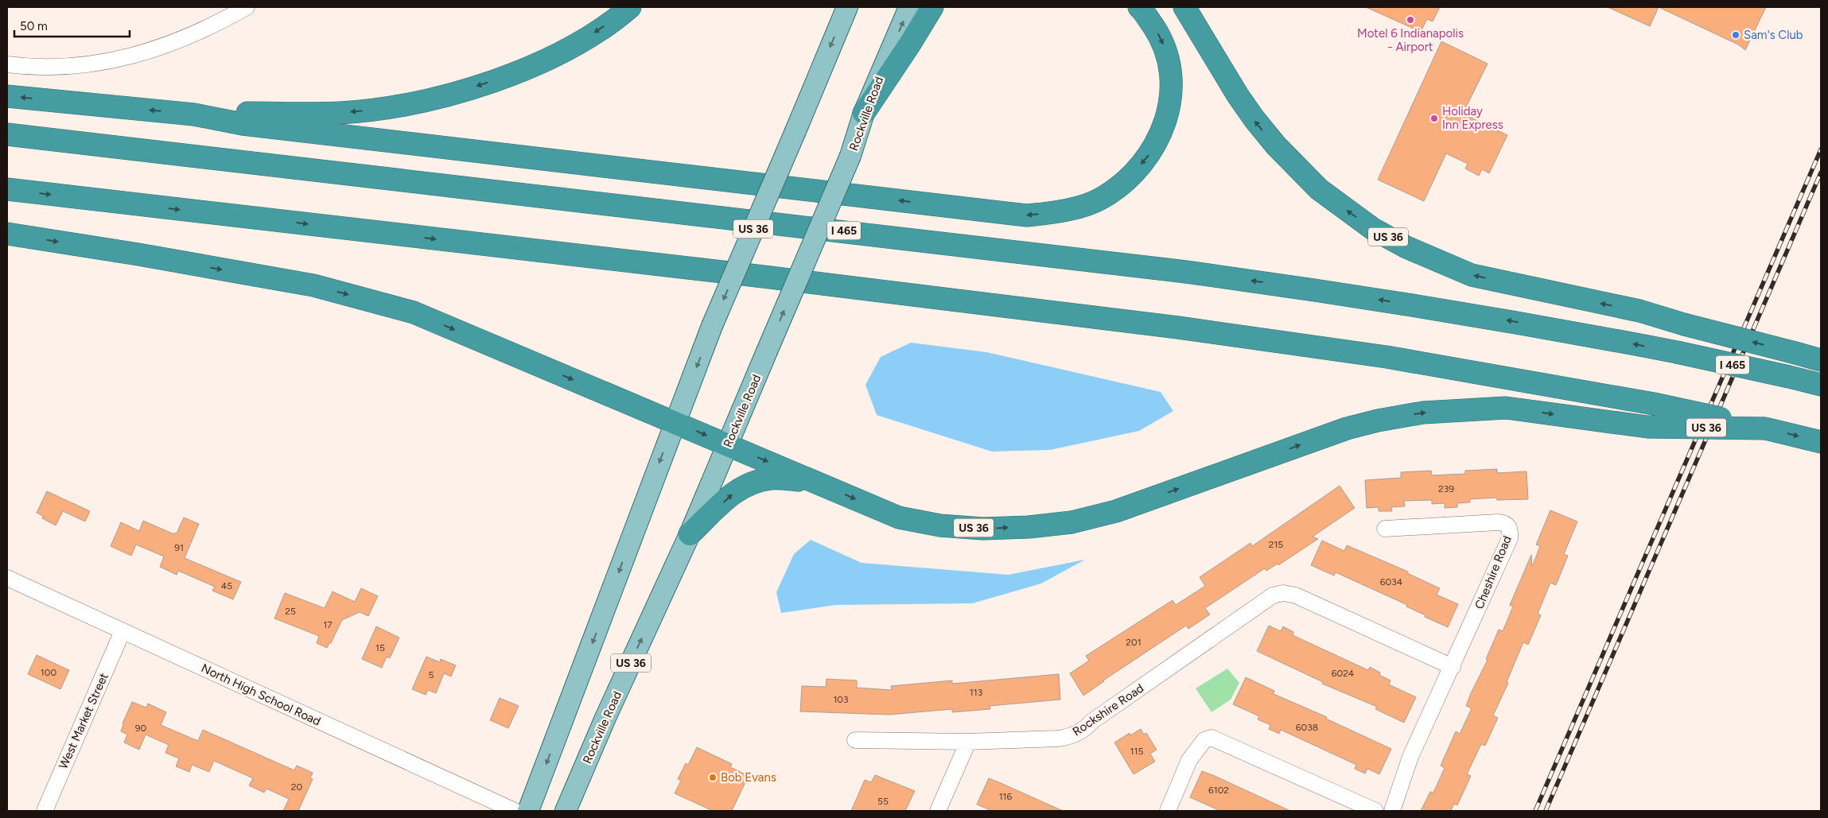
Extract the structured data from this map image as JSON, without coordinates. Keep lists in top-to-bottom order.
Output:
{
  "streets": {
    "highway": ["US 36", "I 465"],
    "main road": ["Rockville Road"],
    "street": [
      "Cheshire Road",
      "North High School Road",
      "Rockshire Road",
      "West Market Street"
    ]
  },
  "crossings": [
    ["Rockville Road", "US 36"],
    ["Cheshire Road", "Rockshire Road"],
    ["North High School Road", "West Market Street"]
  ],
  "places": [
    "Motel 6 Indianapolis - Airport",
    "Sam's Club",
    "Holiday Inn Express",
    "Bob Evans"
  ],
  "house_numbers": [
    "239",
    "215",
    "91",
    "6034",
    "45",
    "25",
    "17",
    "201",
    "15",
    "100",
    "6024",
    "5",
    "113",
    "103",
    "6038",
    "90",
    "115",
    "20",
    "6102",
    "116",
    "55"
  ],
  "scale_bar": "50 m"
}
